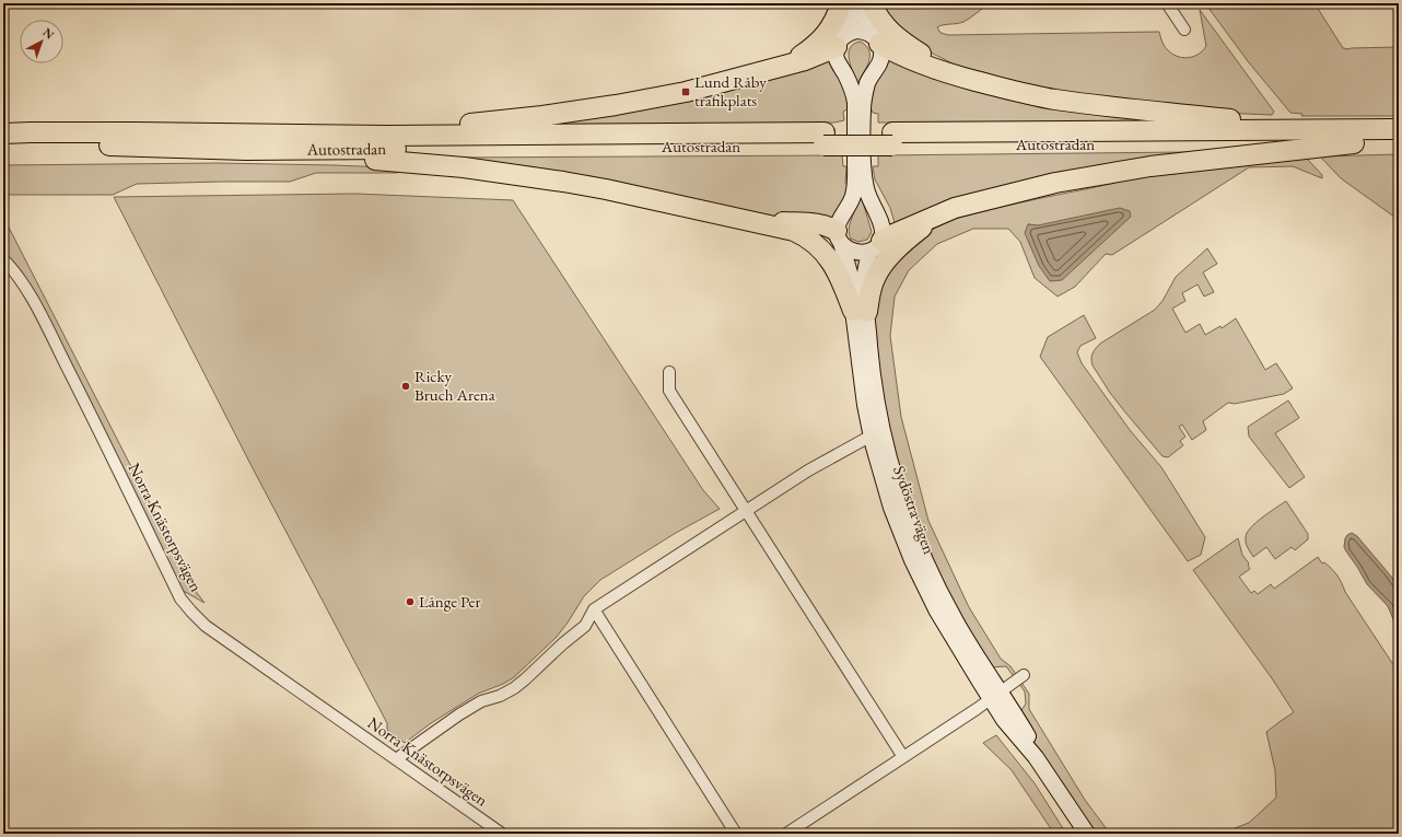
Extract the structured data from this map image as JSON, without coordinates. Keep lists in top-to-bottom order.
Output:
{
  "streets": {
    "highway": ["Autostradan"],
    "main road": ["Sydöstra vägen"],
    "street": ["Norra Knästorpsvägen"]
  },
  "places": {
    "transit": ["Lund Råby trafikplats"],
    "other": ["Ricky Bruch Arena", "Långe Per"]
  },
  "north": "top right"
}
